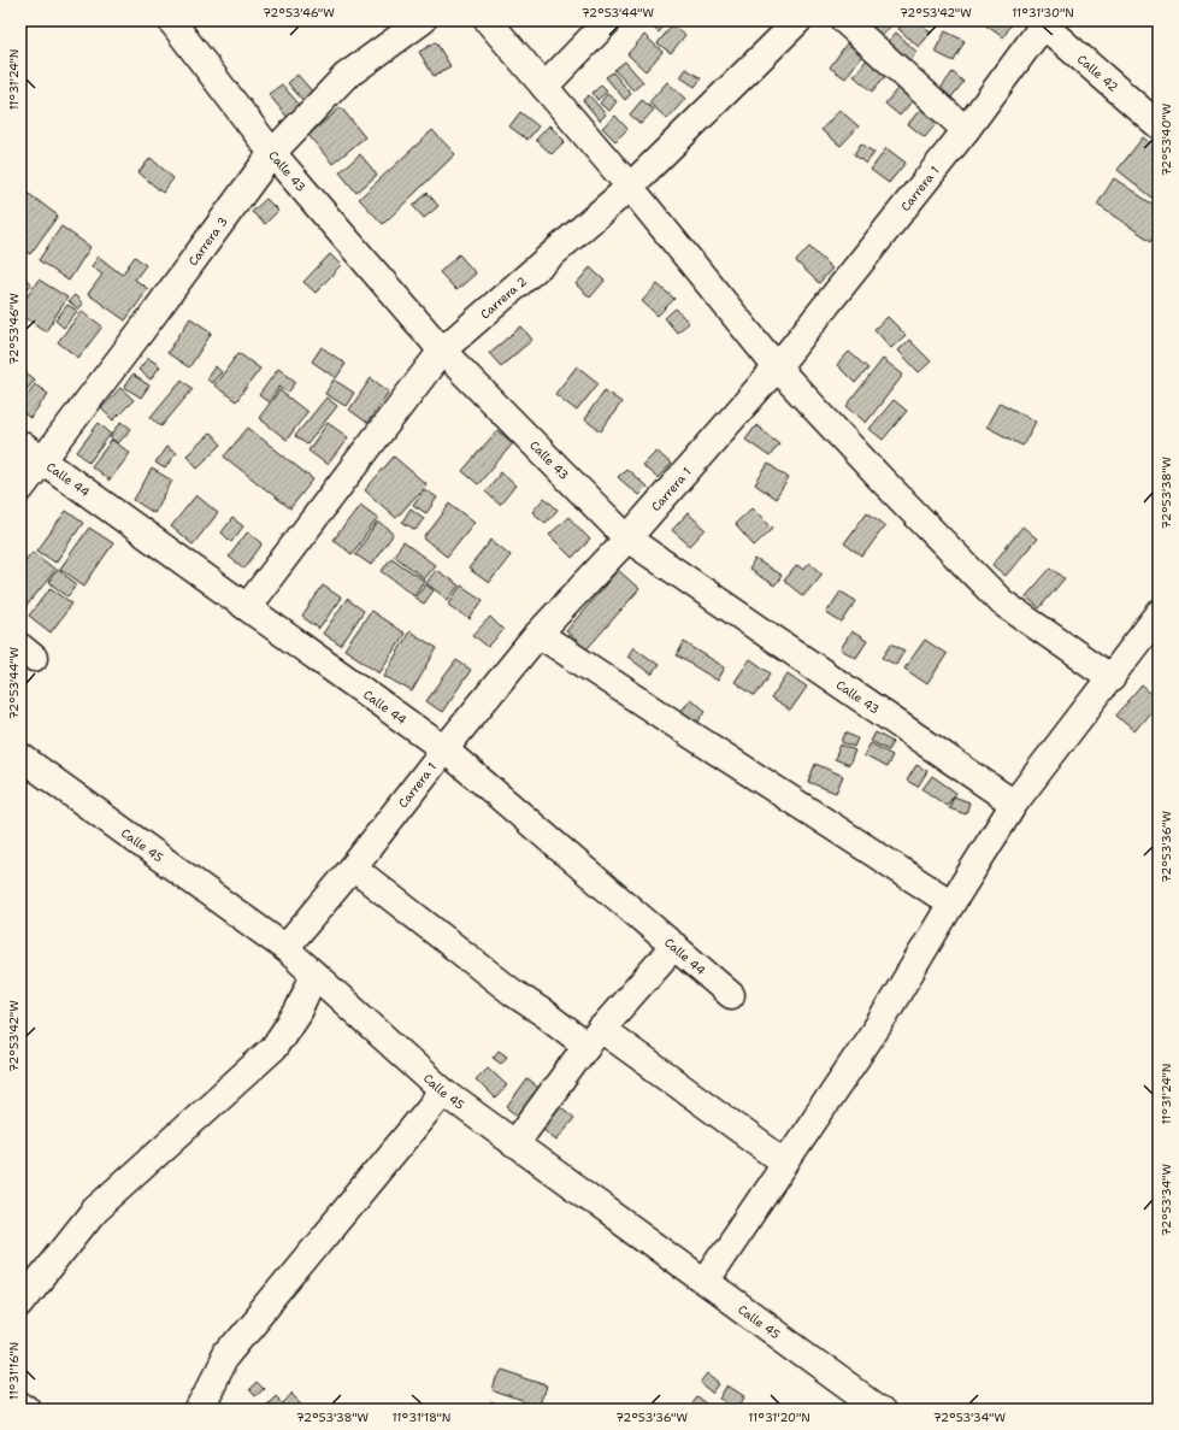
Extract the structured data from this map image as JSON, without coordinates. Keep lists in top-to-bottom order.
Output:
{
  "streets": {
    "street": [
      "Calle 42",
      "Calle 43",
      "Carrera 1",
      "Carrera 3",
      "Carrera 2",
      "Calle 44",
      "Calle 45"
    ]
  },
  "crossings": [
    ["Calle 42", "Carrera 1"],
    ["Calle 43", "Carrera 1"],
    ["Calle 43", "Carrera 3"],
    ["Calle 43", "Carrera 2"],
    ["Carrera 1", "Calle 44"],
    ["Carrera 1", "Calle 45"],
    ["Carrera 3", "Calle 44"],
    ["Carrera 2", "Calle 44"]
  ],
  "coordinates": [
    "72°53'46\"W",
    "72°53'44\"W",
    "72°53'42\"W",
    "11°31'30\"N",
    "11°31'24\"N",
    "72°53'40\"W",
    "72°53'38\"W",
    "72°53'36\"W",
    "72°53'34\"W",
    "11°31'16\"N",
    "11°31'18\"N",
    "11°31'20\"N"
  ]
}
